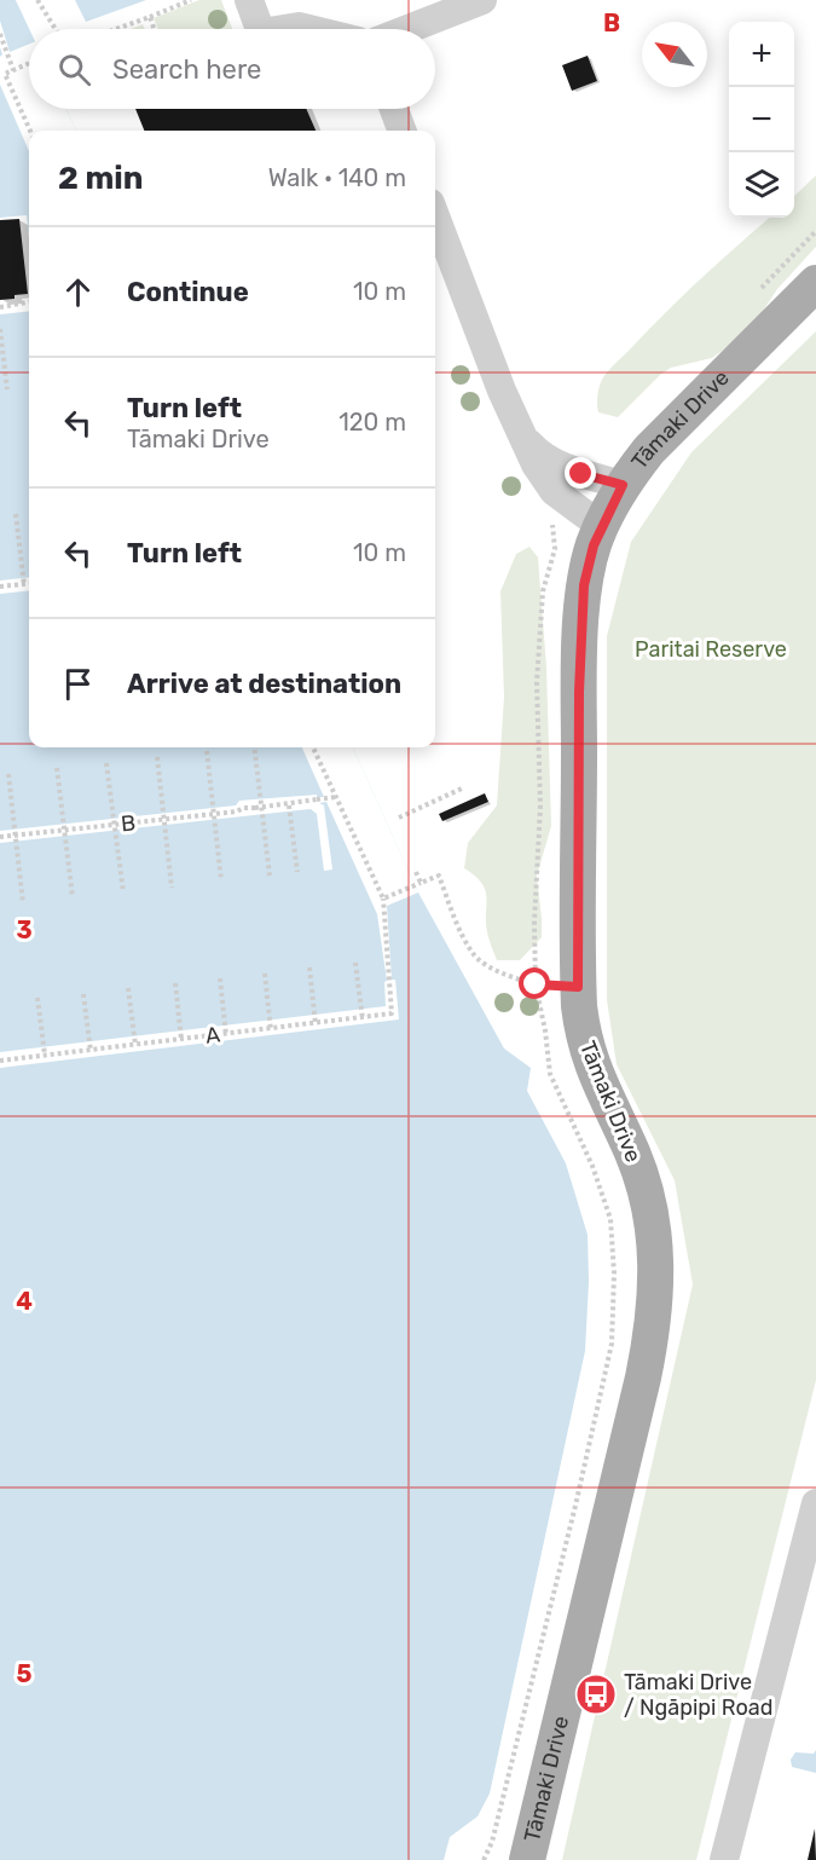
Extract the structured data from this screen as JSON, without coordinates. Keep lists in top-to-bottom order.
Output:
{
  "streets": {
    "main road": ["Tāmaki Drive"],
    "path": ["B", "A"]
  },
  "parks": ["Paritai Reserve"],
  "places": {
    "bus stop": ["Tāmaki Drive / Ngāpipi Road"]
  },
  "north": "top left",
  "page": {
    "map_buttons": ["+", "−"],
    "search": "Search here",
    "heading": ["2 min", "Walk · 140 m"],
    "list": [
      ["Continue", "10 m"],
      ["Turn left", "Tāmaki Drive", "120 m"],
      ["Turn left", "10 m"],
      "Arrive at destination"
    ]
  },
  "grid": {
    "columns": ["B"],
    "rows": ["3", "4", "5"]
  }
}
